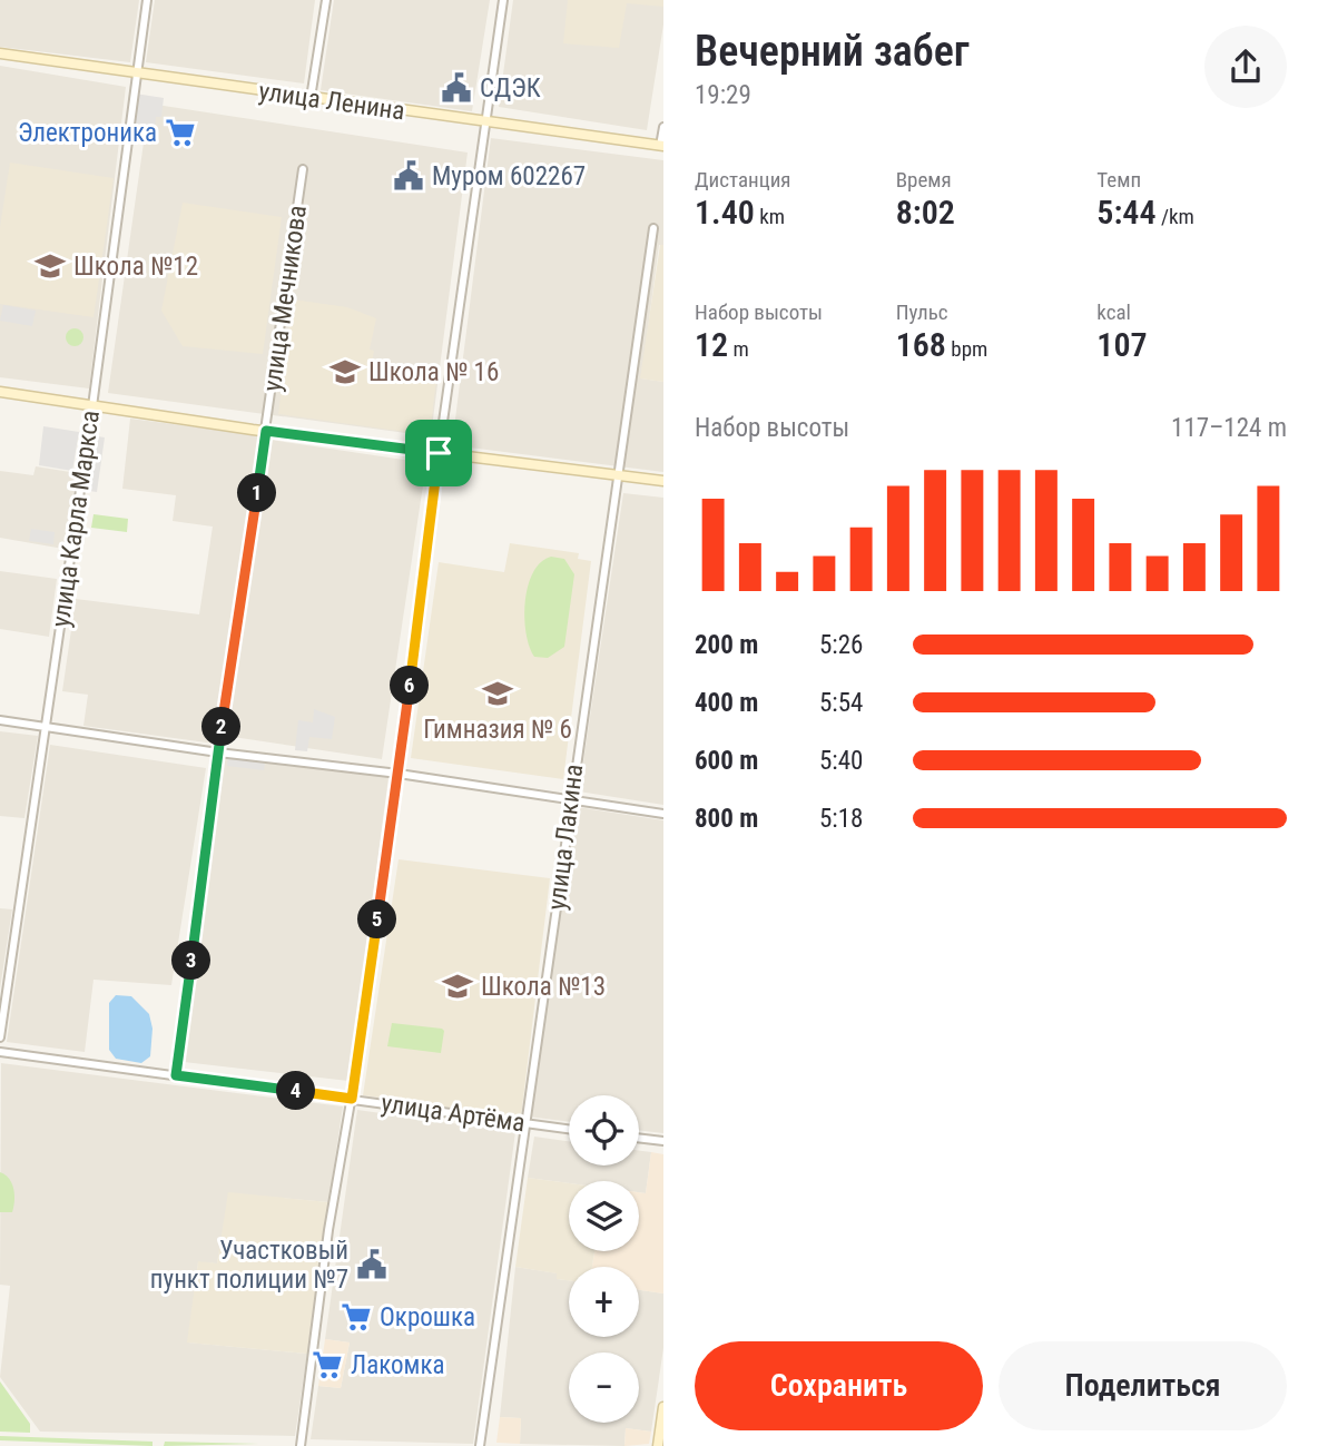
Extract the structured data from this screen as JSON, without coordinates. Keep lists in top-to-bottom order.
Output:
{
  "streets": {
    "street": [
      "улица Ленина",
      "улица Мечникова",
      "улица Карла Маркса",
      "улица Лакина",
      "улица Артёма"
    ]
  },
  "crossings": [
    ["улица Ленина", "улица Карла Маркса"],
    ["улица Мечникова", "улица Артёма"],
    ["улица Лакина", "улица Артёма"]
  ],
  "places": {
    "public building": ["СДЭК", "Муром 602267", "Участковый пункт полиции №7"],
    "supermarket": ["Электроника", "Окрошка", "Лакомка"],
    "school or university": [
      "Школа №12",
      "Школа № 16",
      "Гимназия № 6",
      "Школа №13"
    ]
  },
  "page": {
    "heading": ["Вечерний забег", "19:29"],
    "stats": [
      ["Дистанция", "1.40 km"],
      ["Время", "8:02"],
      ["Темп", "5:44 /km"],
      ["Набор высоты", "12 m"],
      ["Пульс", "168 bpm"],
      ["kcal", "107"]
    ],
    "chart": ["Набор высоты", "117–124 m"],
    "pins": [
      "1",
      "6",
      "2",
      "5",
      "3",
      "4"
    ],
    "list": [
      {
        "name": "200 m",
        "note": "5:26"
      },
      {
        "name": "400 m",
        "note": "5:54"
      },
      {
        "name": "600 m",
        "note": "5:40"
      },
      {
        "name": "800 m",
        "note": "5:18"
      }
    ],
    "map_buttons": ["+", "−"],
    "buttons": ["Сохранить", "Поделиться"]
  }
}
